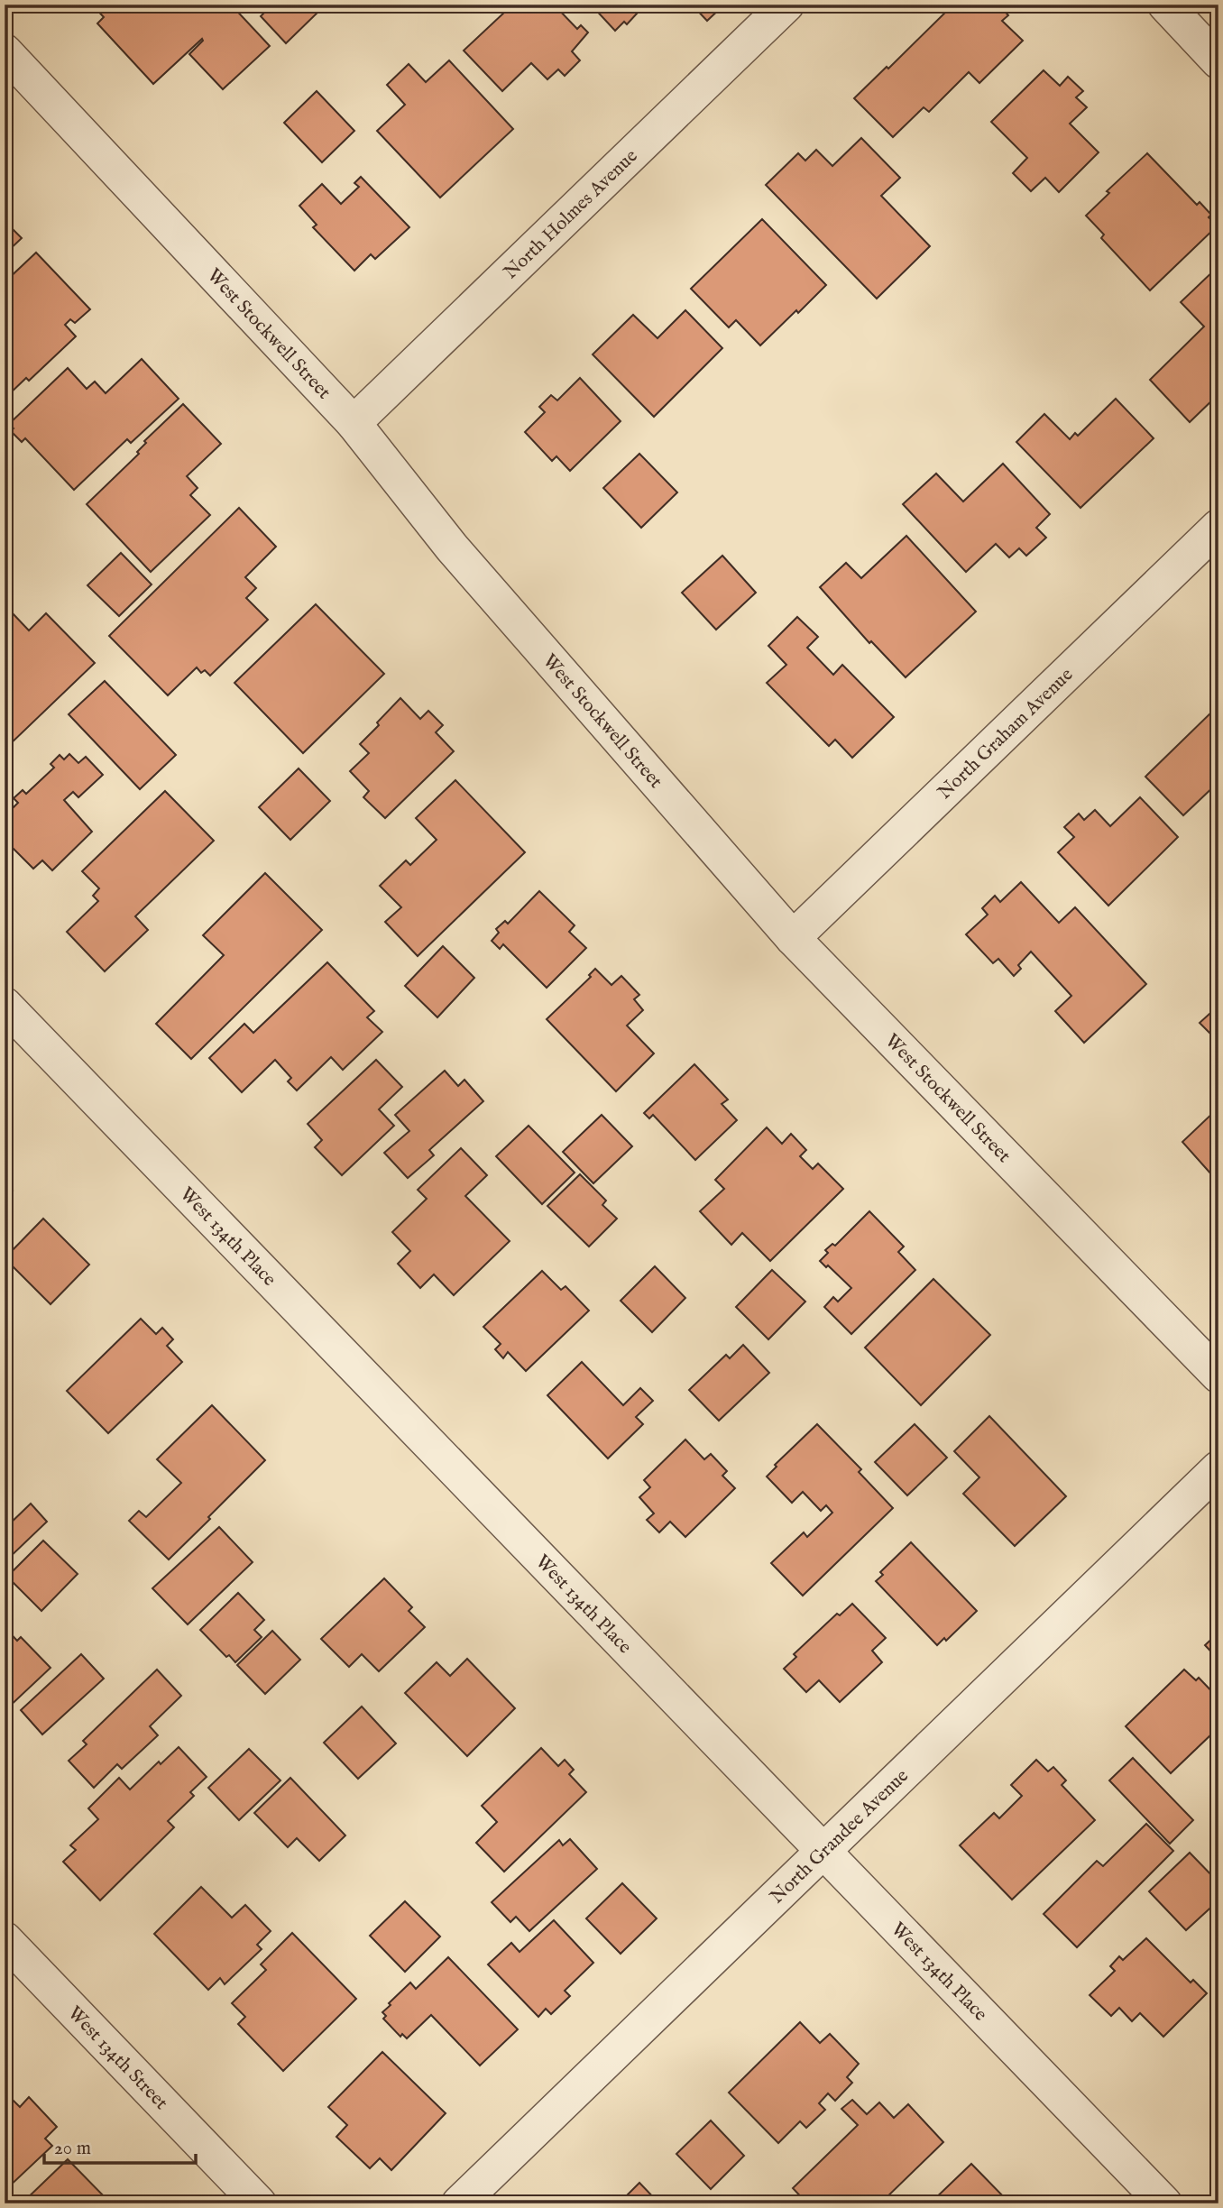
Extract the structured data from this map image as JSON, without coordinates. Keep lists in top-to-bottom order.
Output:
{
  "streets": {
    "street": [
      "North Holmes Avenue",
      "West Stockwell Street",
      "North Graham Avenue",
      "West 134th Place",
      "North Grandee Avenue",
      "West 134th Street"
    ]
  },
  "crossings": [
    ["North Holmes Avenue", "West Stockwell Street"],
    ["West Stockwell Street", "North Graham Avenue"],
    ["West 134th Place", "North Grandee Avenue"]
  ],
  "scale_bar": "20 m"
}
